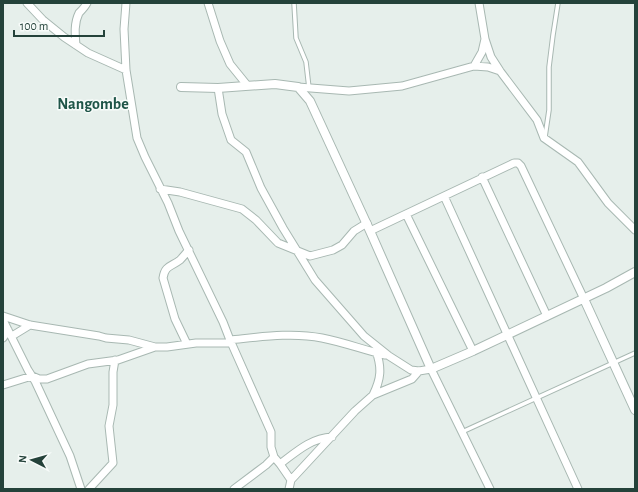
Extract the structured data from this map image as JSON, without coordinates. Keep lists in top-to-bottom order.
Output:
{
  "districts": ["Nangombe"],
  "scale_bar": "100 m",
  "north": "left"
}
